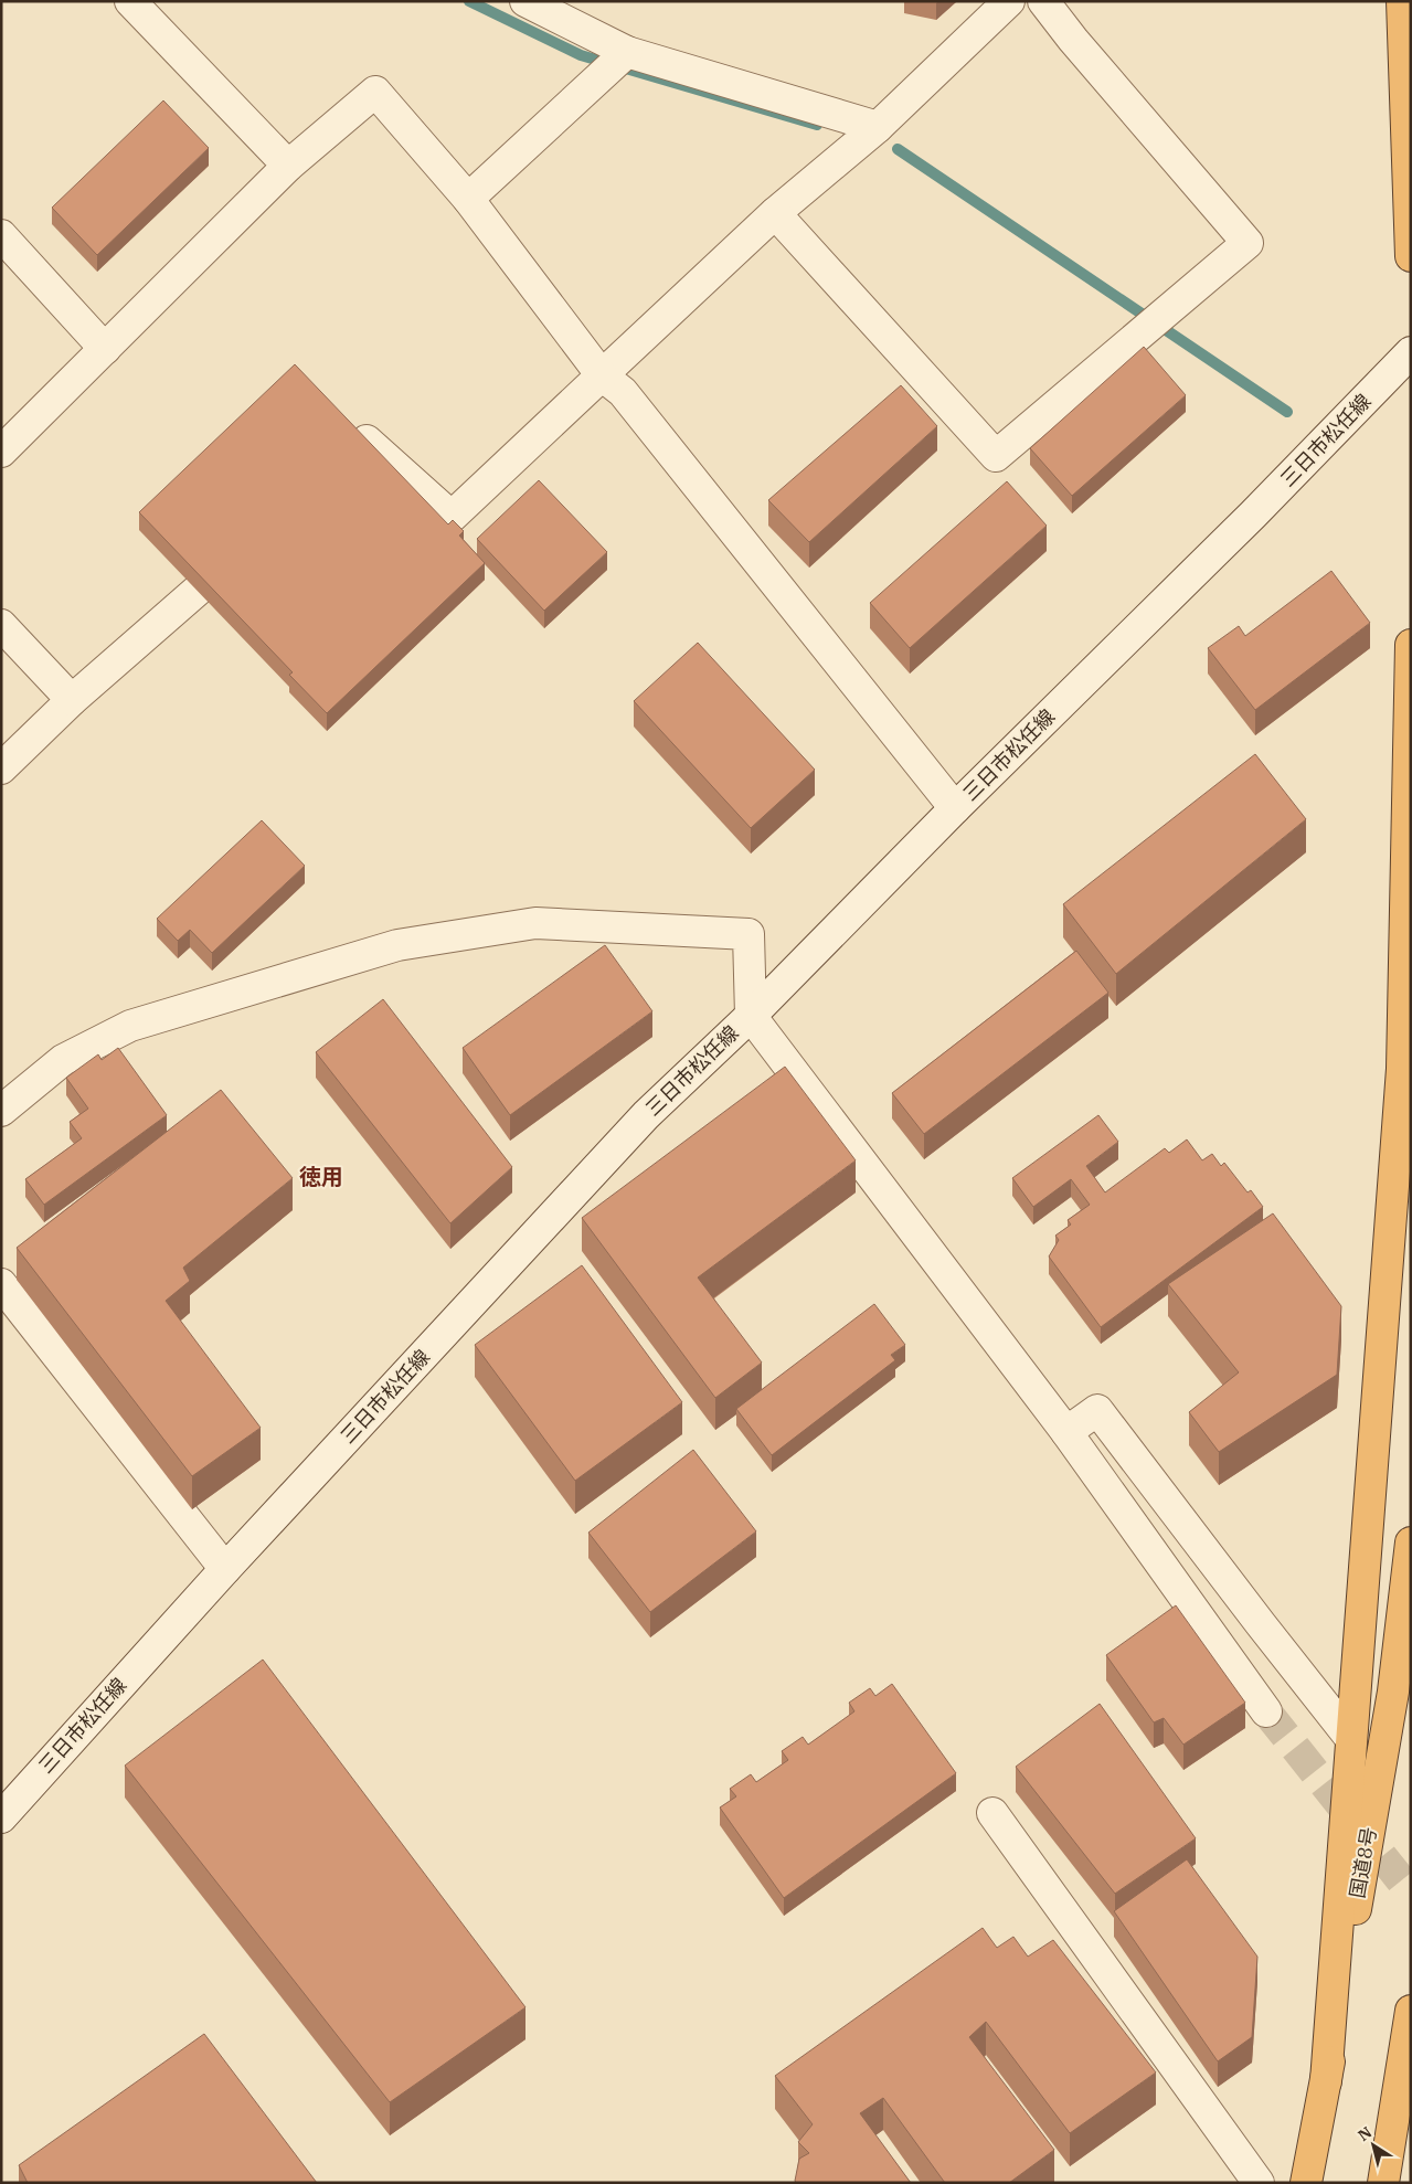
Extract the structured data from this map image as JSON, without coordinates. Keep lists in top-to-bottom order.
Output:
{
  "streets": {
    "highway": ["国道8号"],
    "street": ["三日市松任線"]
  },
  "districts": ["徳用"],
  "north": "top left"
}
